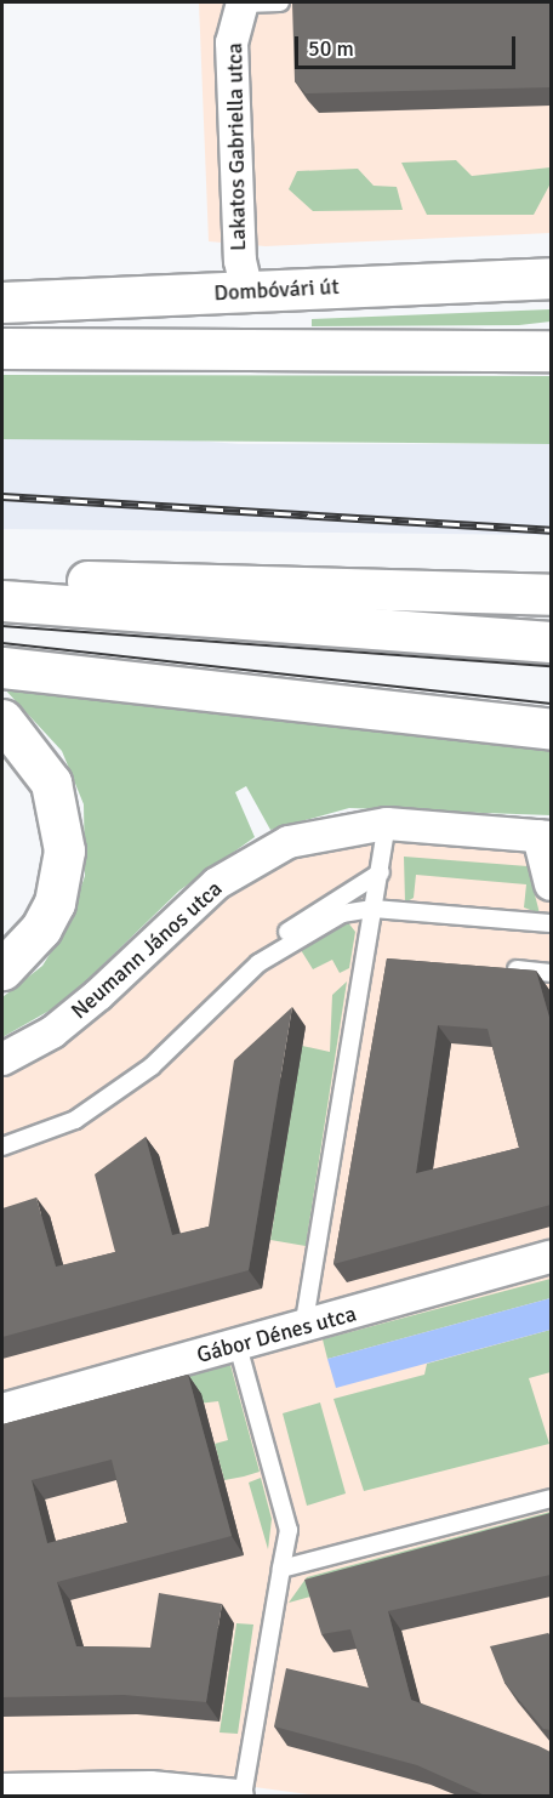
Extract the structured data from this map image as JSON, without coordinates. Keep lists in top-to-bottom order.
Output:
{
  "streets": {
    "main road": ["Dombóvári út"],
    "street": ["Lakatos Gabriella utca", "Neumann János utca", "Gábor Dénes utca"]
  },
  "crossings": [
    ["Lakatos Gabriella utca", "Dombóvári út"]
  ],
  "scale_bar": "50 m"
}
